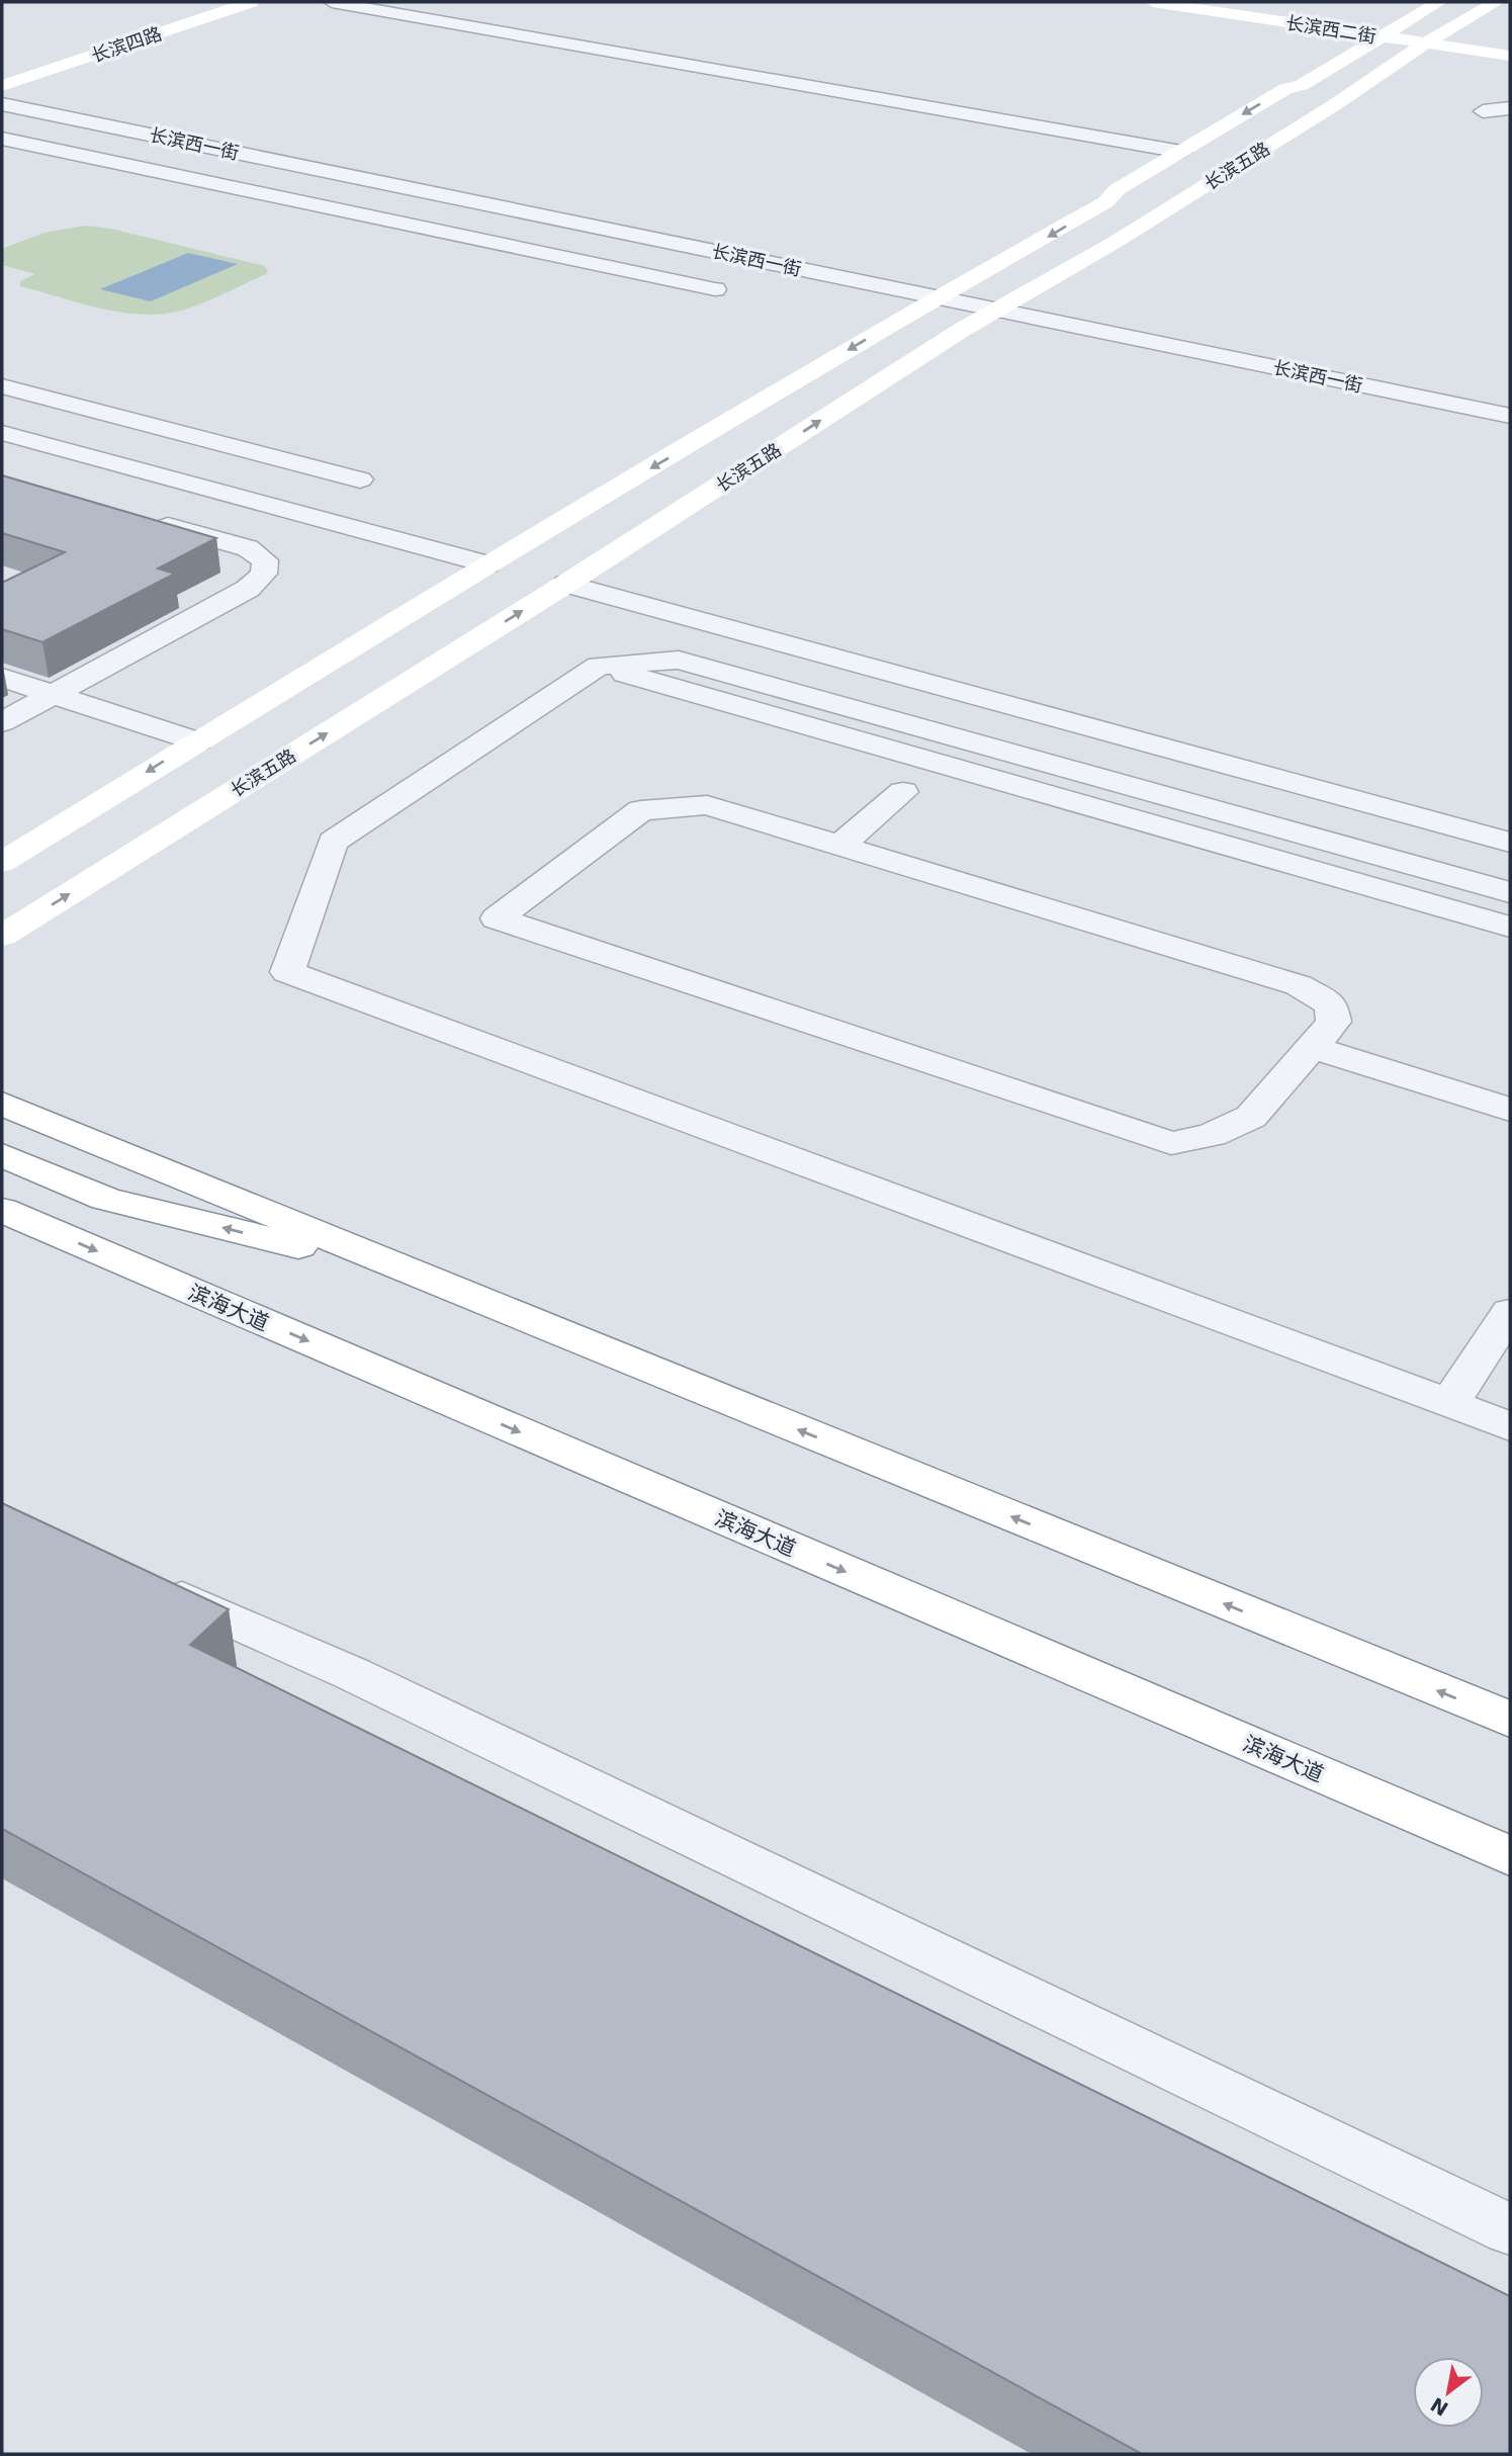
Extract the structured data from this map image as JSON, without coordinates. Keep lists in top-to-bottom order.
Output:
{
  "streets": {
    "main road": [
      "长滨西二街",
      "长滨四路",
      "长滨五路",
      "滨海大道"
    ],
    "street": ["长滨西一街"]
  },
  "crossings": [
    ["长滨西二街", "长滨五路"],
    ["长滨西一街", "长滨五路"]
  ],
  "north": "bottom left"
}
